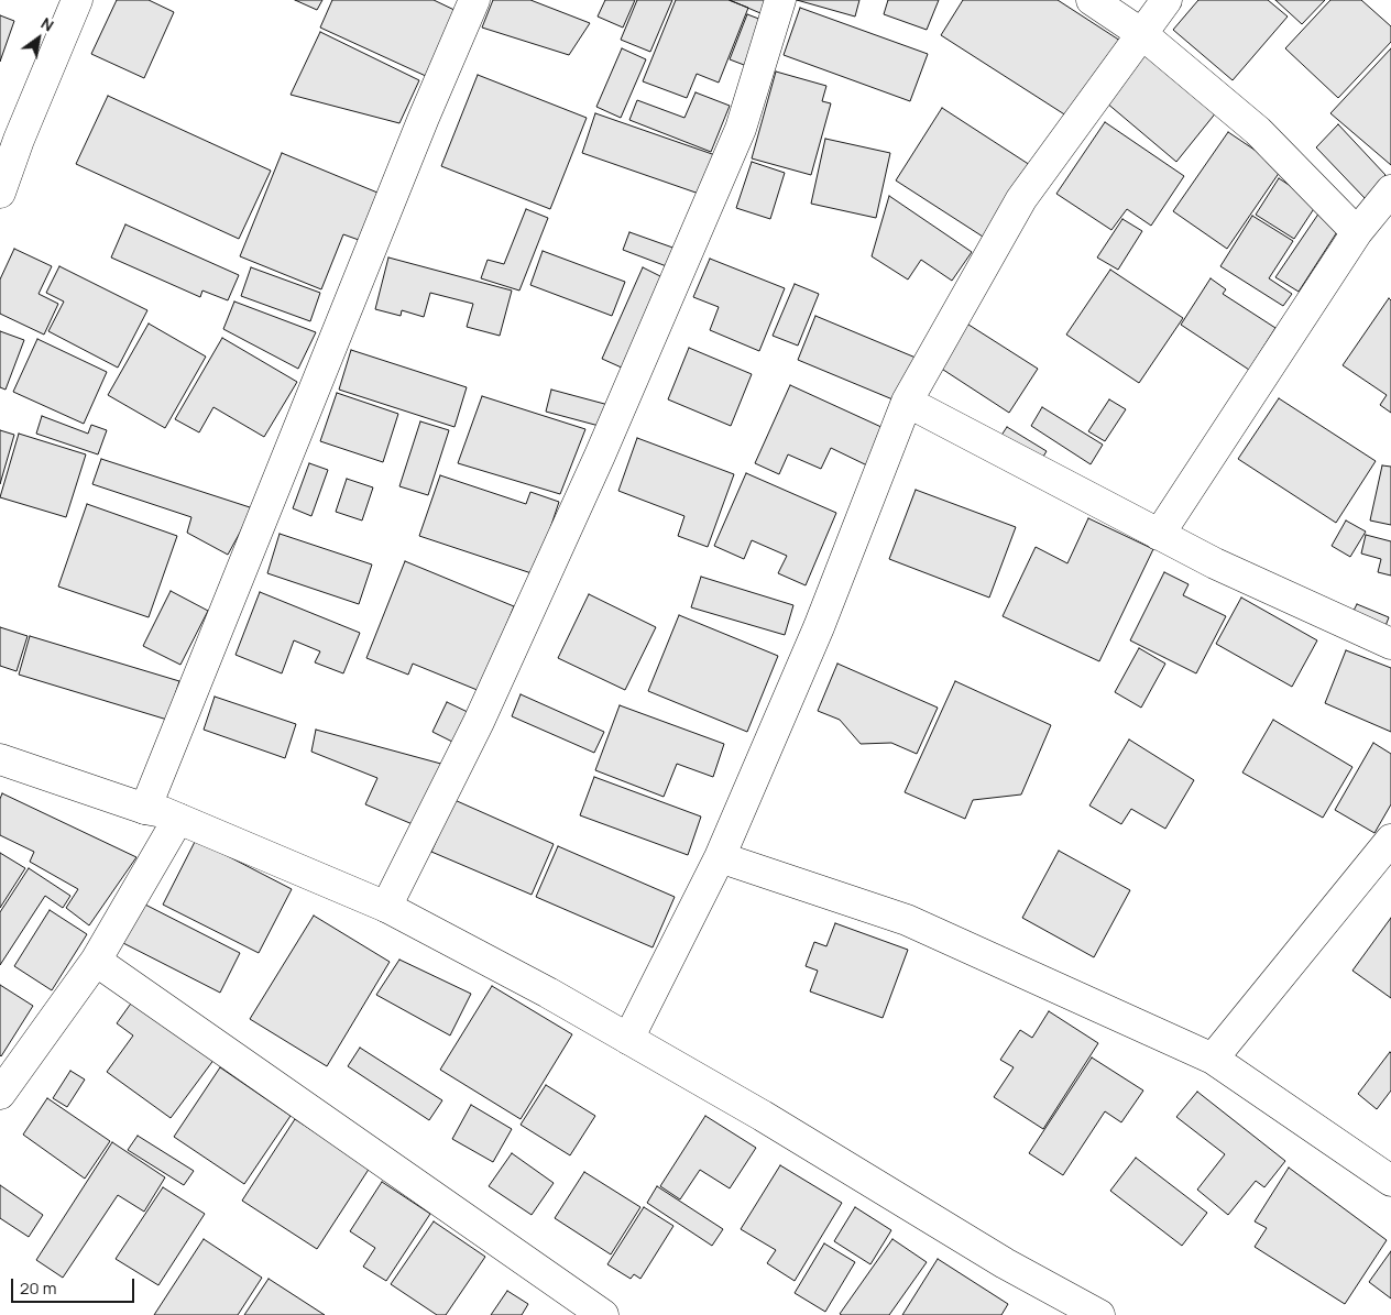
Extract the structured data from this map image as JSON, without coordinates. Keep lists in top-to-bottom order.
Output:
{
  "scale_bar": "20 m",
  "north": "top right"
}
